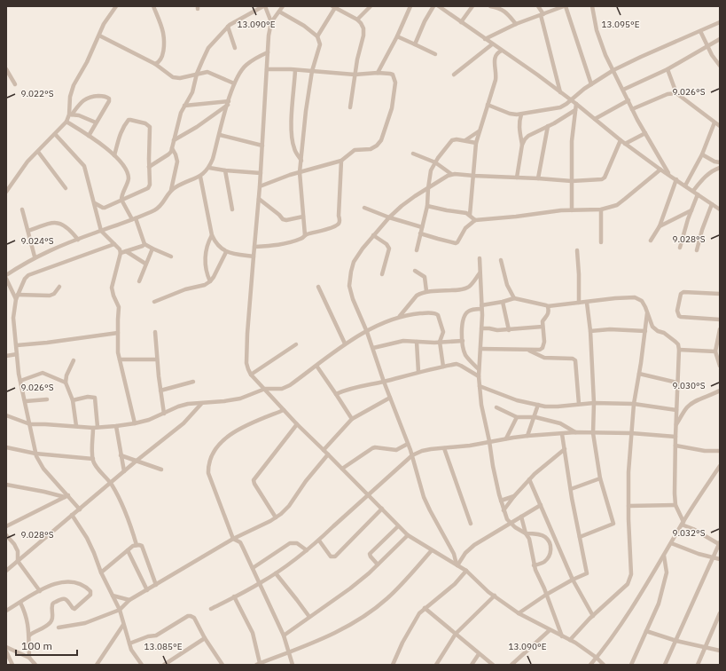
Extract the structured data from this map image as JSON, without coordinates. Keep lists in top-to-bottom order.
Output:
{
  "scale_bar": "100 m",
  "coordinates": [
    "13.090°E",
    "13.095°E",
    "9.026°S",
    "9.022°S",
    "9.028°S",
    "9.024°S",
    "9.030°S",
    "9.032°S",
    "13.085°E"
  ]
}
